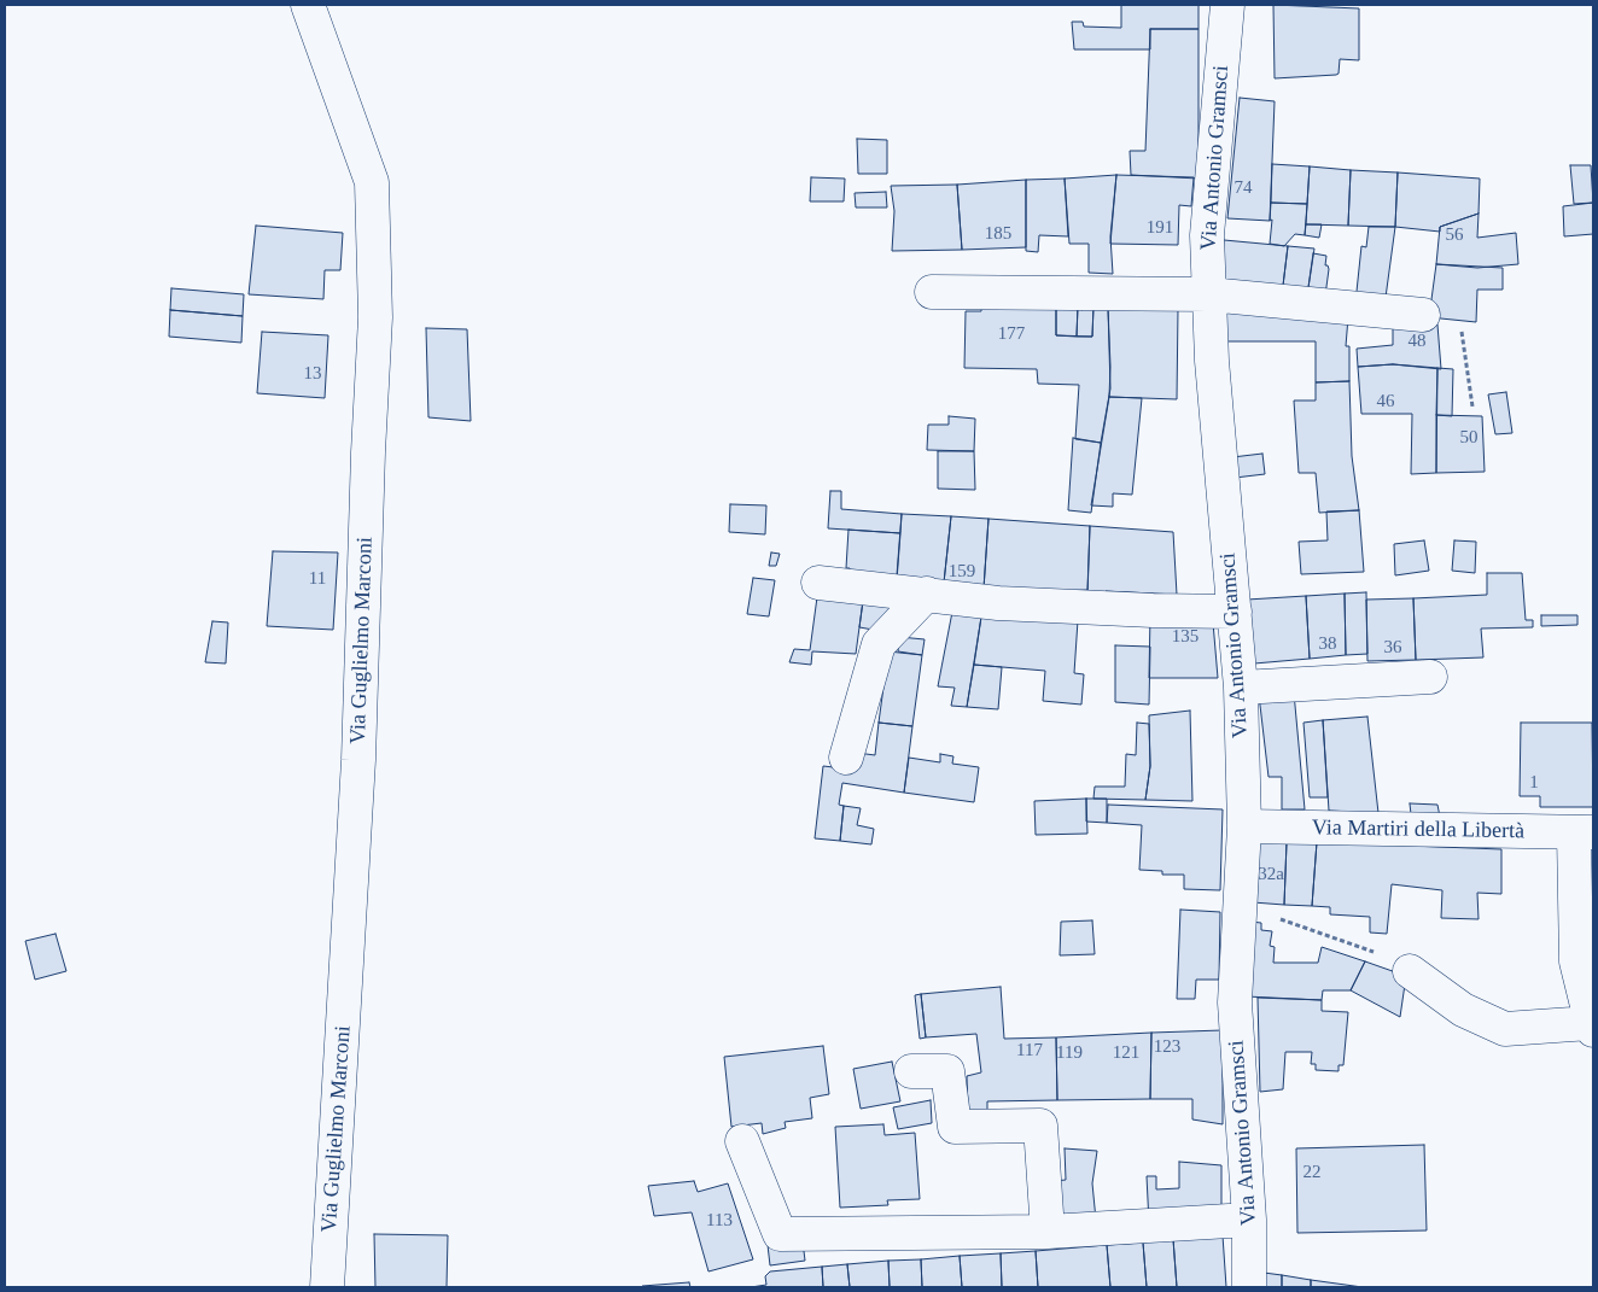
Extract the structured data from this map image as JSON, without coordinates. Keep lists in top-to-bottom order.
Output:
{
  "streets": {
    "street": ["Via Antonio Gramsci", "Via Guglielmo Marconi", "Via Martiri della Libertà"]
  },
  "crossings": [
    ["Via Antonio Gramsci", "Via Martiri della Libertà"]
  ],
  "house_numbers": [
    "74",
    "191",
    "185",
    "56",
    "177",
    "48",
    "13",
    "46",
    "50",
    "159",
    "11",
    "135",
    "38",
    "36",
    "1",
    "32a",
    "123",
    "117",
    "119",
    "121",
    "22",
    "113"
  ]
}
